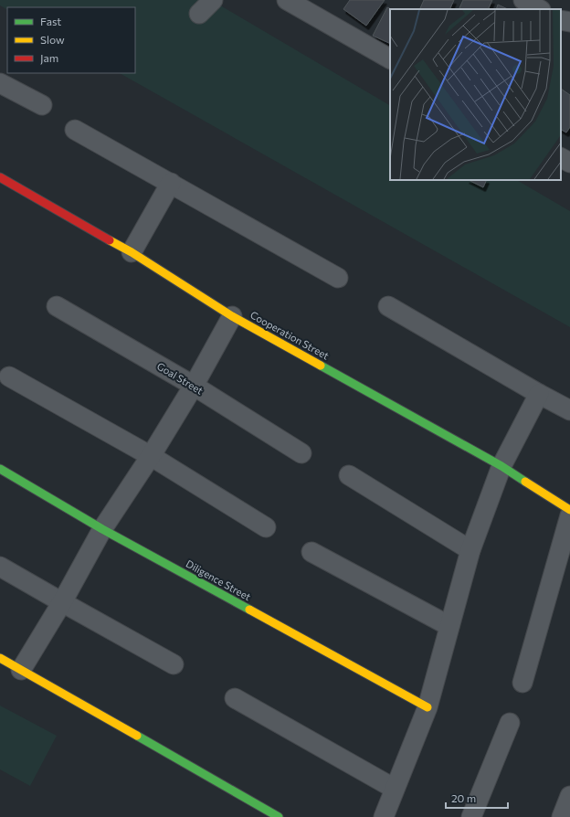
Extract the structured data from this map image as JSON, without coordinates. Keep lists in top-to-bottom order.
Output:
{
  "streets": {
    "street": ["Cooperation Street", "Goal Street", "Diligence Street"]
  },
  "legend": ["Fast", "Slow", "Jam"],
  "scale_bar": "20 m"
}
